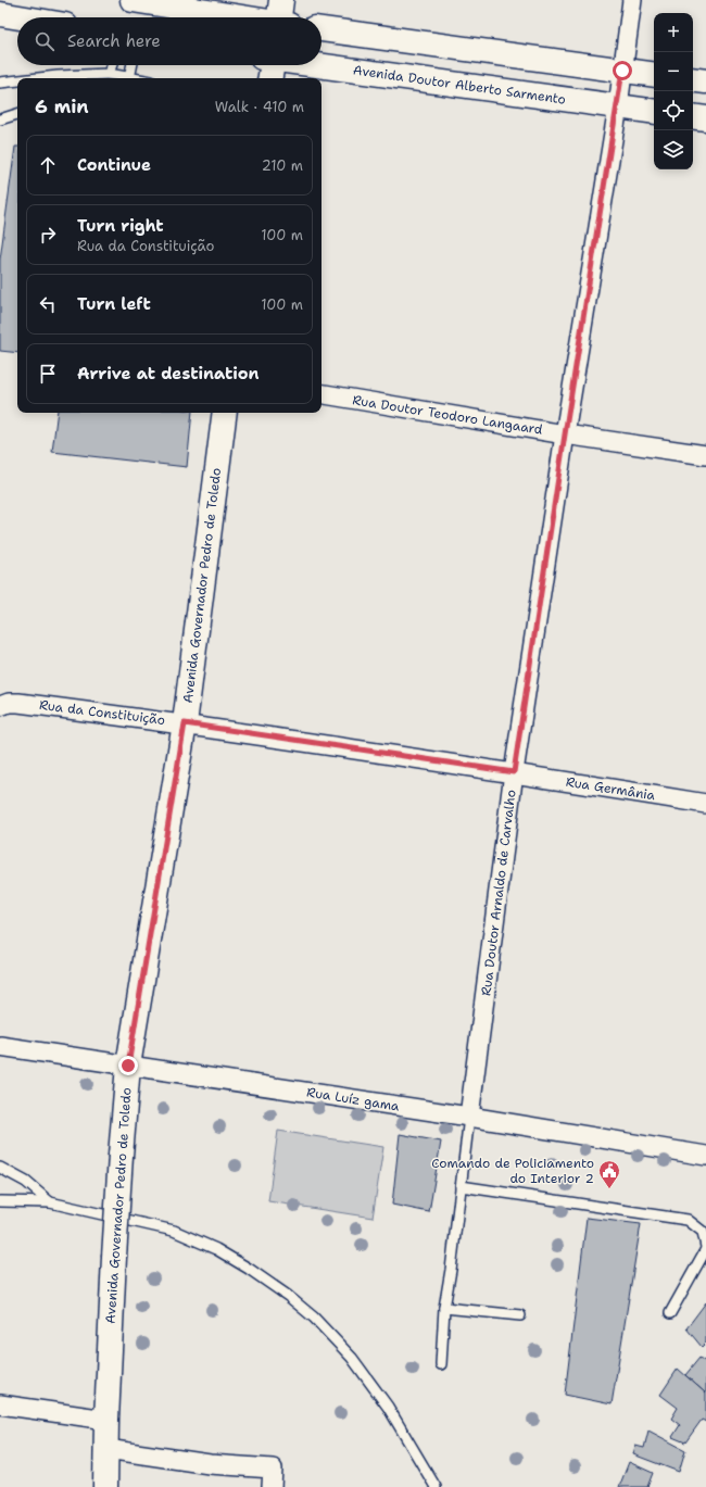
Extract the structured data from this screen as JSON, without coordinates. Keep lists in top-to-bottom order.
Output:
{
  "streets": {
    "main road": ["Avenida Doutor Alberto Sarmento", "Avenida Governador Pedro de Toledo"],
    "street": [
      "Rua Doutor Teodoro Langaard",
      "Rua da Constituição",
      "Rua Germânia",
      "Rua Doutor Arnaldo de Carvalho",
      "Rua Luíz gama"
    ]
  },
  "crossings": [
    ["Avenida Doutor Alberto Sarmento", "Rua Doutor Arnaldo de Carvalho"],
    ["Rua Doutor Teodoro Langaard", "Rua Doutor Arnaldo de Carvalho"],
    ["Avenida Governador Pedro de Toledo", "Rua da Constituição"],
    ["Avenida Governador Pedro de Toledo", "Rua Luíz gama"],
    ["Rua da Constituição", "Rua Germânia"],
    ["Rua da Constituição", "Rua Doutor Arnaldo de Carvalho"],
    ["Rua Germânia", "Rua Doutor Arnaldo de Carvalho"],
    ["Rua Doutor Arnaldo de Carvalho", "Rua Luíz gama"]
  ],
  "places": {
    "public building": ["Comando de Policiamento do Interior 2"]
  },
  "page": {
    "map_buttons": ["+", "−"],
    "search": "Search here",
    "heading": ["6 min", "Walk · 410 m"],
    "list": [
      ["Continue", "210 m"],
      ["Turn right", "Rua da Constituição", "100 m"],
      ["Turn left", "100 m"],
      "Arrive at destination"
    ]
  }
}
